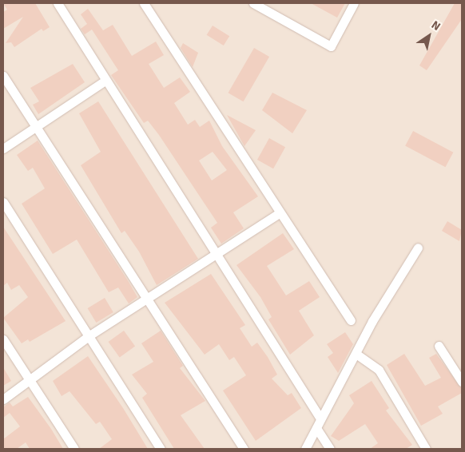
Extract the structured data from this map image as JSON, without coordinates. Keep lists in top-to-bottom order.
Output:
{
  "north": "top right"
}
